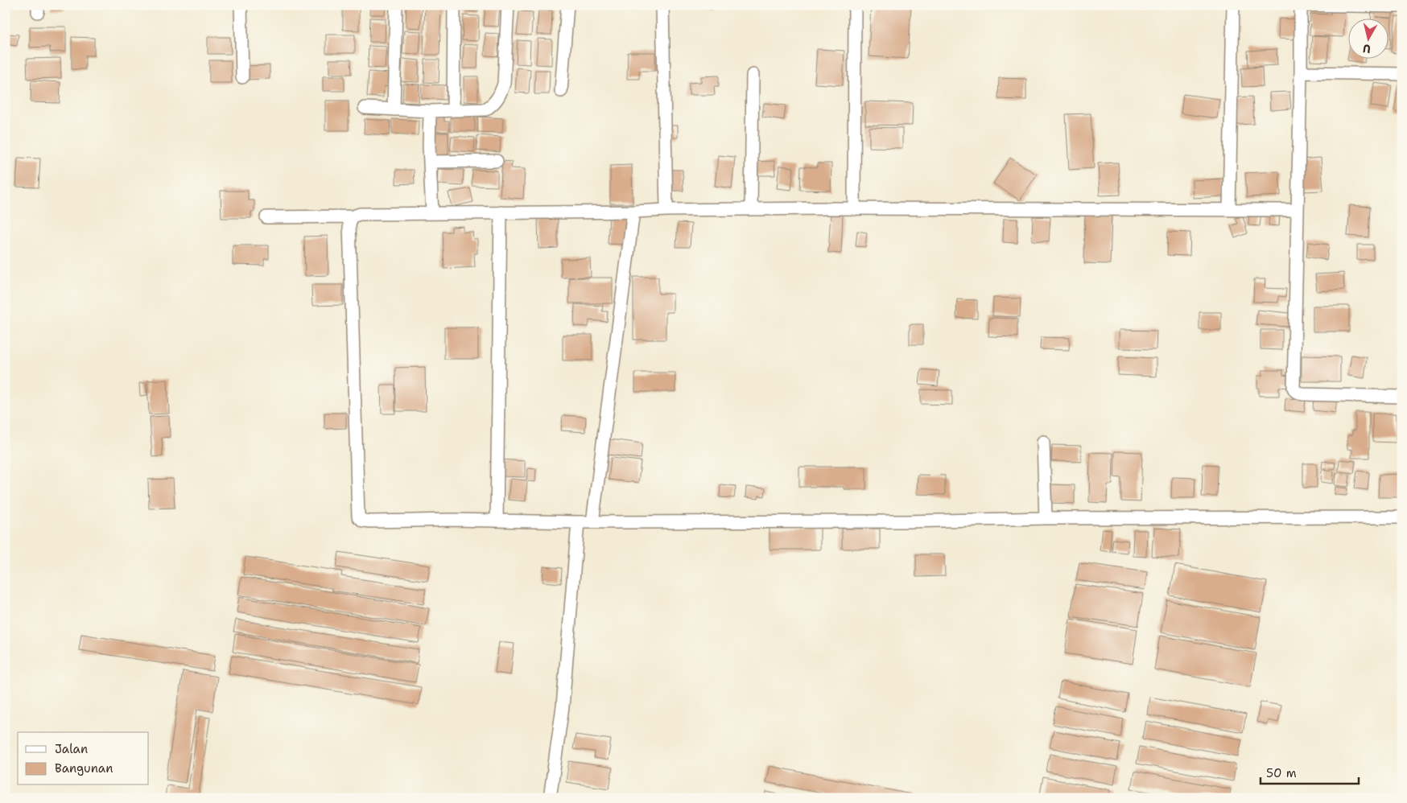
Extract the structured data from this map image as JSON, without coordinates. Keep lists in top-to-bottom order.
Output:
{
  "legend": ["Jalan", "Bangunan"],
  "scale_bar": "50 m",
  "north": "bottom"
}
